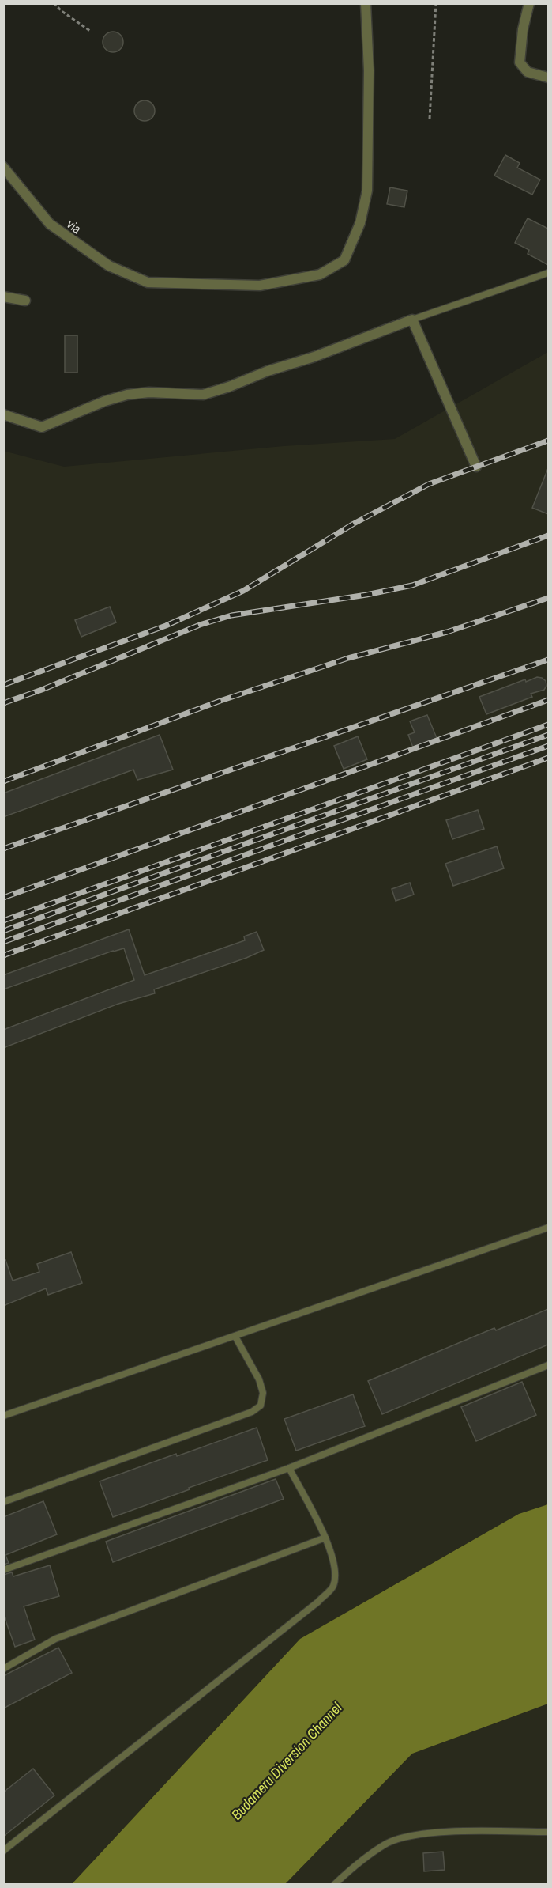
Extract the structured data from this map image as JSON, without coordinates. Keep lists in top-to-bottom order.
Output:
{
  "streets": {
    "street": ["via"]
  },
  "water": ["Budameru Diversion Channel"]
}
